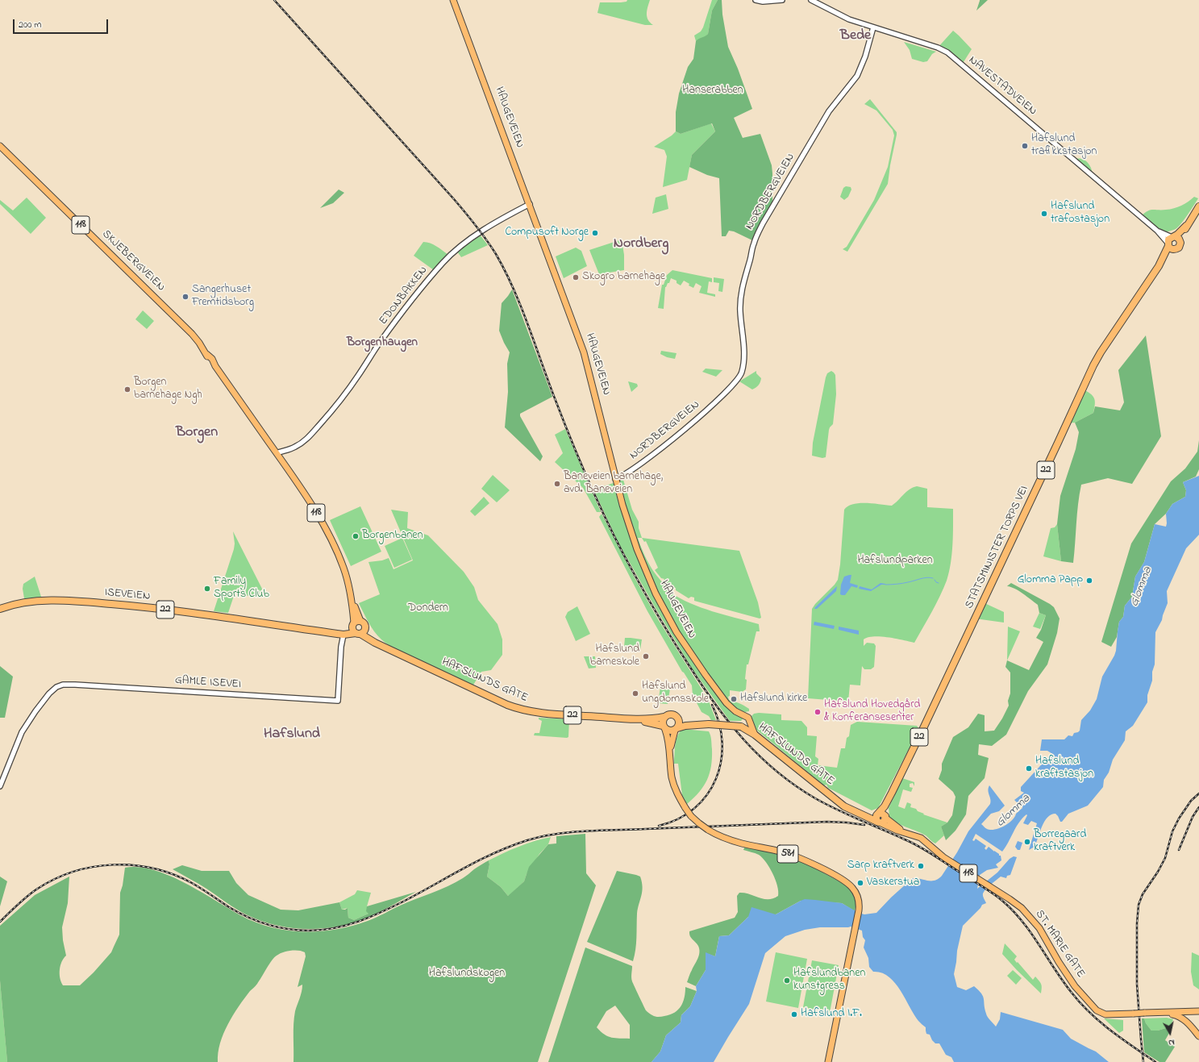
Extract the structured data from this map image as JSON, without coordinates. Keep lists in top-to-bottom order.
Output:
{
  "streets": {
    "highway": [
      "22",
      "STATSMINISTER TORPS VEI",
      "ISEVEIEN",
      "HAFSLUNDS GATE"
    ],
    "main road": [
      "HAUGEVEIEN",
      "118",
      "SKJEBERGVEIEN",
      "581",
      "ST. MARIE GATE"
    ],
    "street": [
      "NAVESTADVEIEN",
      "NORDBERGVEIEN",
      "EDONBAKKEN",
      "GAMLE ISEVEI"
    ]
  },
  "crossings": [
    ["NAVESTADVEIEN", "NORDBERGVEIEN"],
    ["NAVESTADVEIEN", "22"],
    ["NAVESTADVEIEN", "STATSMINISTER TORPS VEI"],
    ["HAUGEVEIEN", "NORDBERGVEIEN"],
    ["HAUGEVEIEN", "EDONBAKKEN"],
    ["HAUGEVEIEN", "HAFSLUNDS GATE"],
    ["118", "ST. MARIE GATE"],
    ["SKJEBERGVEIEN", "EDONBAKKEN"],
    ["SKJEBERGVEIEN", "22"],
    ["SKJEBERGVEIEN", "ISEVEIEN"],
    ["SKJEBERGVEIEN", "HAFSLUNDS GATE"],
    ["22", "STATSMINISTER TORPS VEI"],
    ["22", "ISEVEIEN"],
    ["22", "HAFSLUNDS GATE"],
    ["22", "581"],
    ["22", "ST. MARIE GATE"],
    ["STATSMINISTER TORPS VEI", "HAFSLUNDS GATE"],
    ["STATSMINISTER TORPS VEI", "ST. MARIE GATE"],
    ["ISEVEIEN", "HAFSLUNDS GATE"],
    ["ISEVEIEN", "GAMLE ISEVEI"],
    ["HAFSLUNDS GATE", "581"],
    ["HAFSLUNDS GATE", "ST. MARIE GATE"]
  ],
  "districts": [
    "Bede",
    "Nordberg",
    "Borgenhaugen",
    "Borgen",
    "Hafslund"
  ],
  "water": ["Glomma"],
  "parks": [
    "Hanserabben",
    "Hafslundparken",
    "Dondern",
    "Hafslundskogen"
  ],
  "places": [
    "Hafslund trafikkstasjon",
    "Hafslund trafostasjon",
    "Compusoft Norge",
    "Skogro barnehage",
    "Sangerhuset Fremtidsborg",
    "Borgen barnehage Ngh",
    "Baneveien barnehage, avd. Baneveien",
    "Borgenbanen",
    "Glomma Papp",
    "Family Sports Club",
    "Hafslund barneskole",
    "Hafslund ungdomsskole",
    "Hafslund kirke",
    "Hafslund Hovedgård & Konferansesenter",
    "Hafslund kraftstasjon",
    "Borregaard kraftverk",
    "Sarp kraftverk",
    "Vaskerstua",
    "Hafslundbanen kunstgress",
    "Hafslund I.F."
  ],
  "scale_bar": "200 m",
  "north": "bottom"
}
